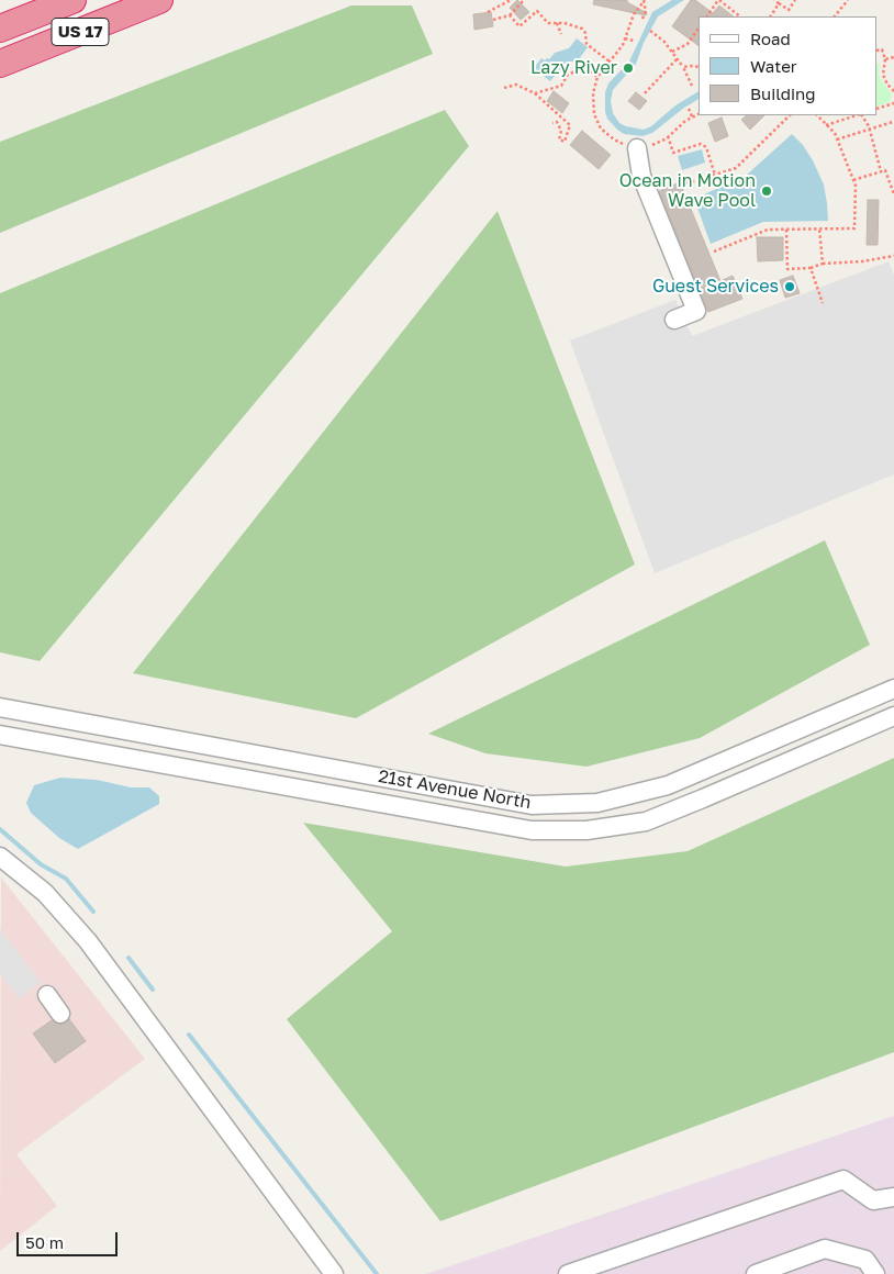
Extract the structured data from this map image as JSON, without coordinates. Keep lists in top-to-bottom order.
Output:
{
  "streets": {
    "highway": ["US 17"],
    "street": ["21st Avenue North"]
  },
  "places": ["Lazy River", "Ocean in Motion Wave Pool", "Guest Services"],
  "legend": ["Road", "Water", "Building"],
  "scale_bar": "50 m"
}
